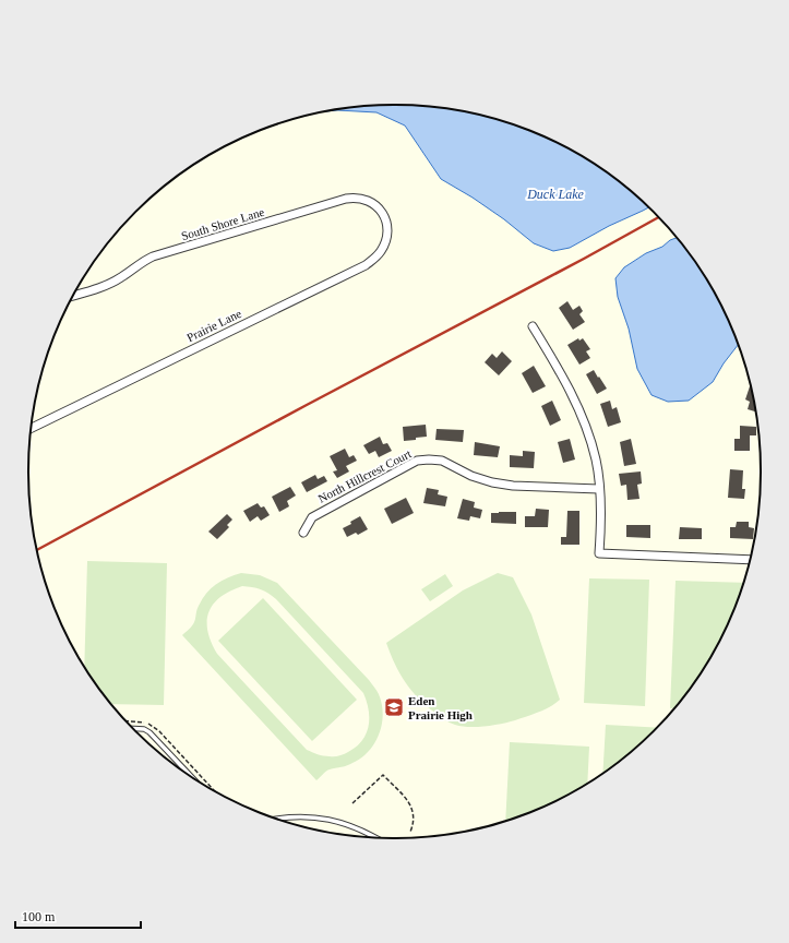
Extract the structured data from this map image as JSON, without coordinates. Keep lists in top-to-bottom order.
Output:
{
  "streets": {
    "street": ["South Shore Lane", "Prairie Lane", "North Hillcrest Court"]
  },
  "crossings": [
    ["South Shore Lane", "Prairie Lane"]
  ],
  "water": ["Duck Lake"],
  "places": {
    "school or university": ["Eden Prairie High"]
  },
  "scale_bar": "100 m"
}
